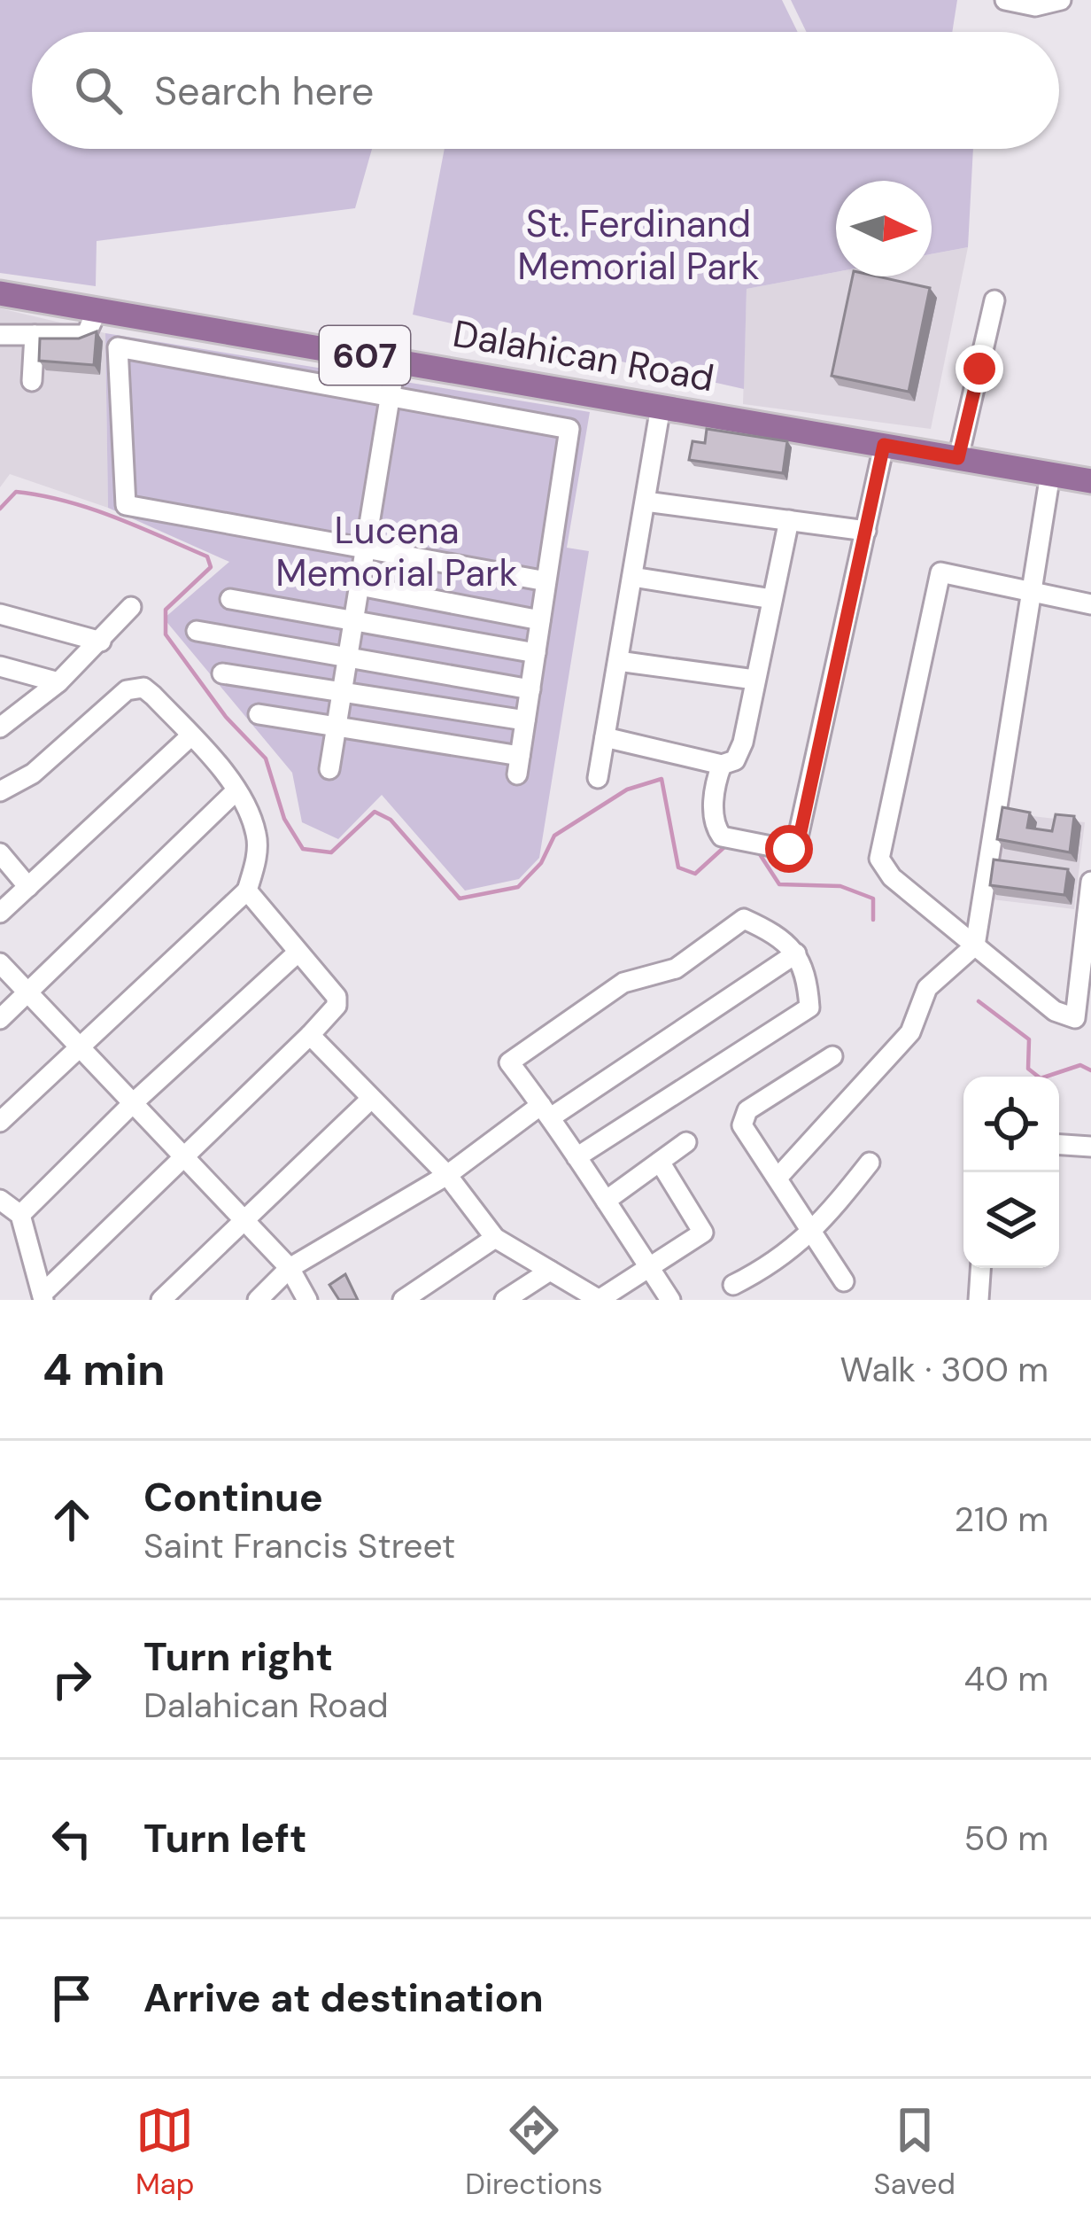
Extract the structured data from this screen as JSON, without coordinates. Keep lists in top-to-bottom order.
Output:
{
  "streets": {
    "main road": ["607", "Dalahican Road"]
  },
  "parks": ["St. Ferdinand Memorial Park", "Lucena Memorial Park"],
  "north": "right",
  "page": {
    "search": "Search here",
    "heading": ["4 min", "Walk · 300 m"],
    "list": [
      ["Continue", "Saint Francis Street", "210 m"],
      ["Turn right", "Dalahican Road", "40 m"],
      ["Turn left", "50 m"],
      "Arrive at destination"
    ],
    "nav": ["Map", "Directions", "Saved"]
  }
}
